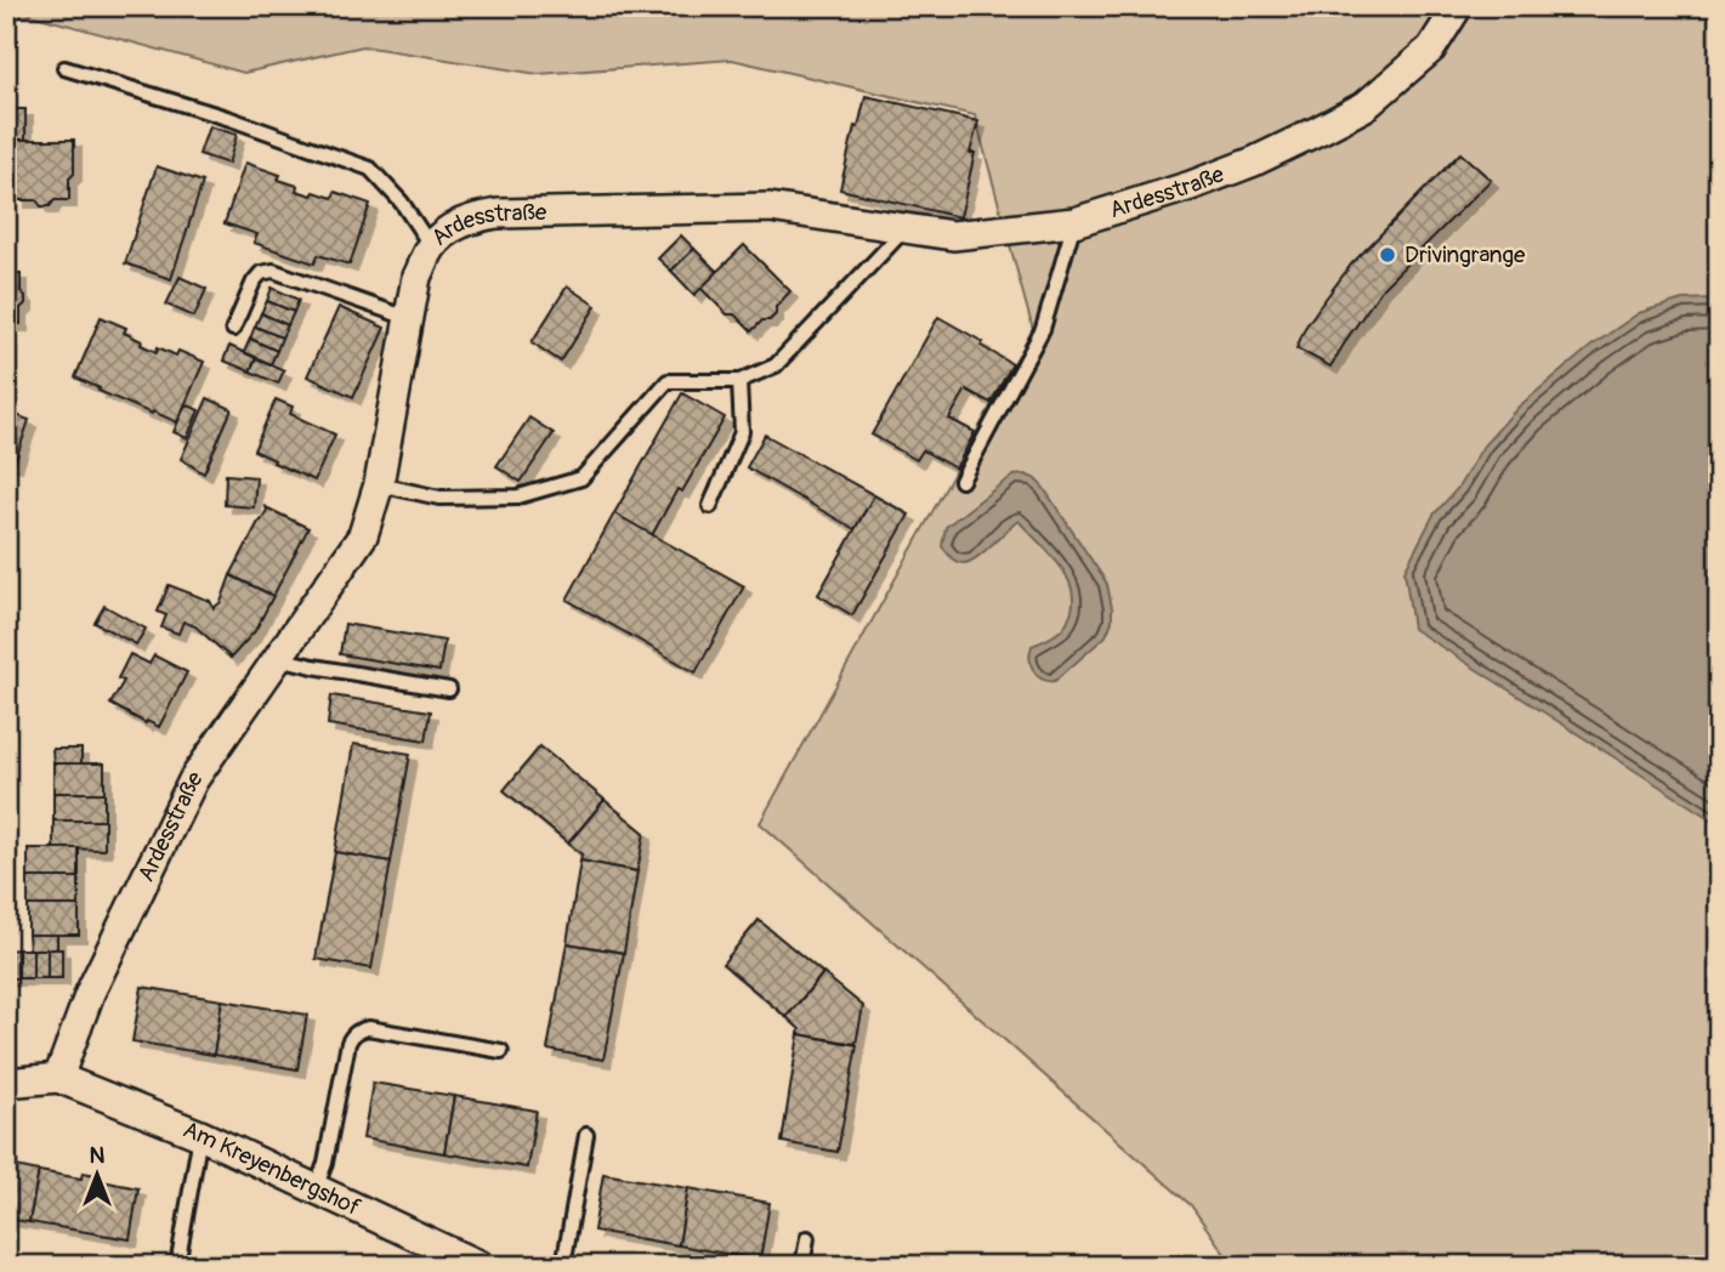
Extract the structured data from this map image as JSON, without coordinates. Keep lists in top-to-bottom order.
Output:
{
  "streets": {
    "street": ["Ardesstraße", "Am Kreyenbergshof"]
  },
  "crossings": [
    ["Ardesstraße", "Am Kreyenbergshof"]
  ],
  "places": ["Drivingrange"],
  "north": "top"
}
